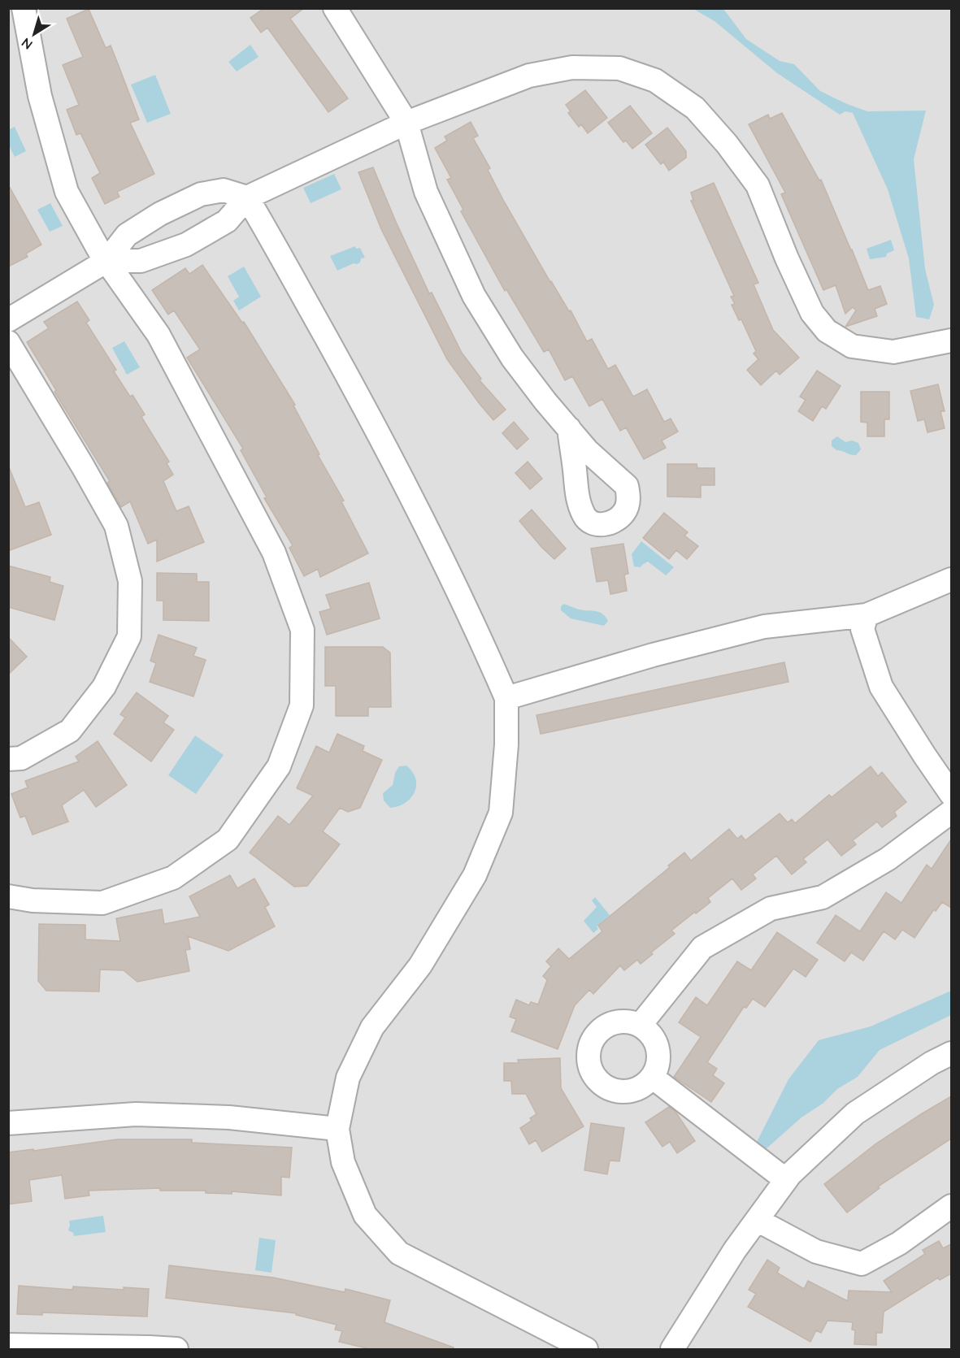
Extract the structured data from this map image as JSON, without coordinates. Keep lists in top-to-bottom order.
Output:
{
  "north": "bottom left"
}
